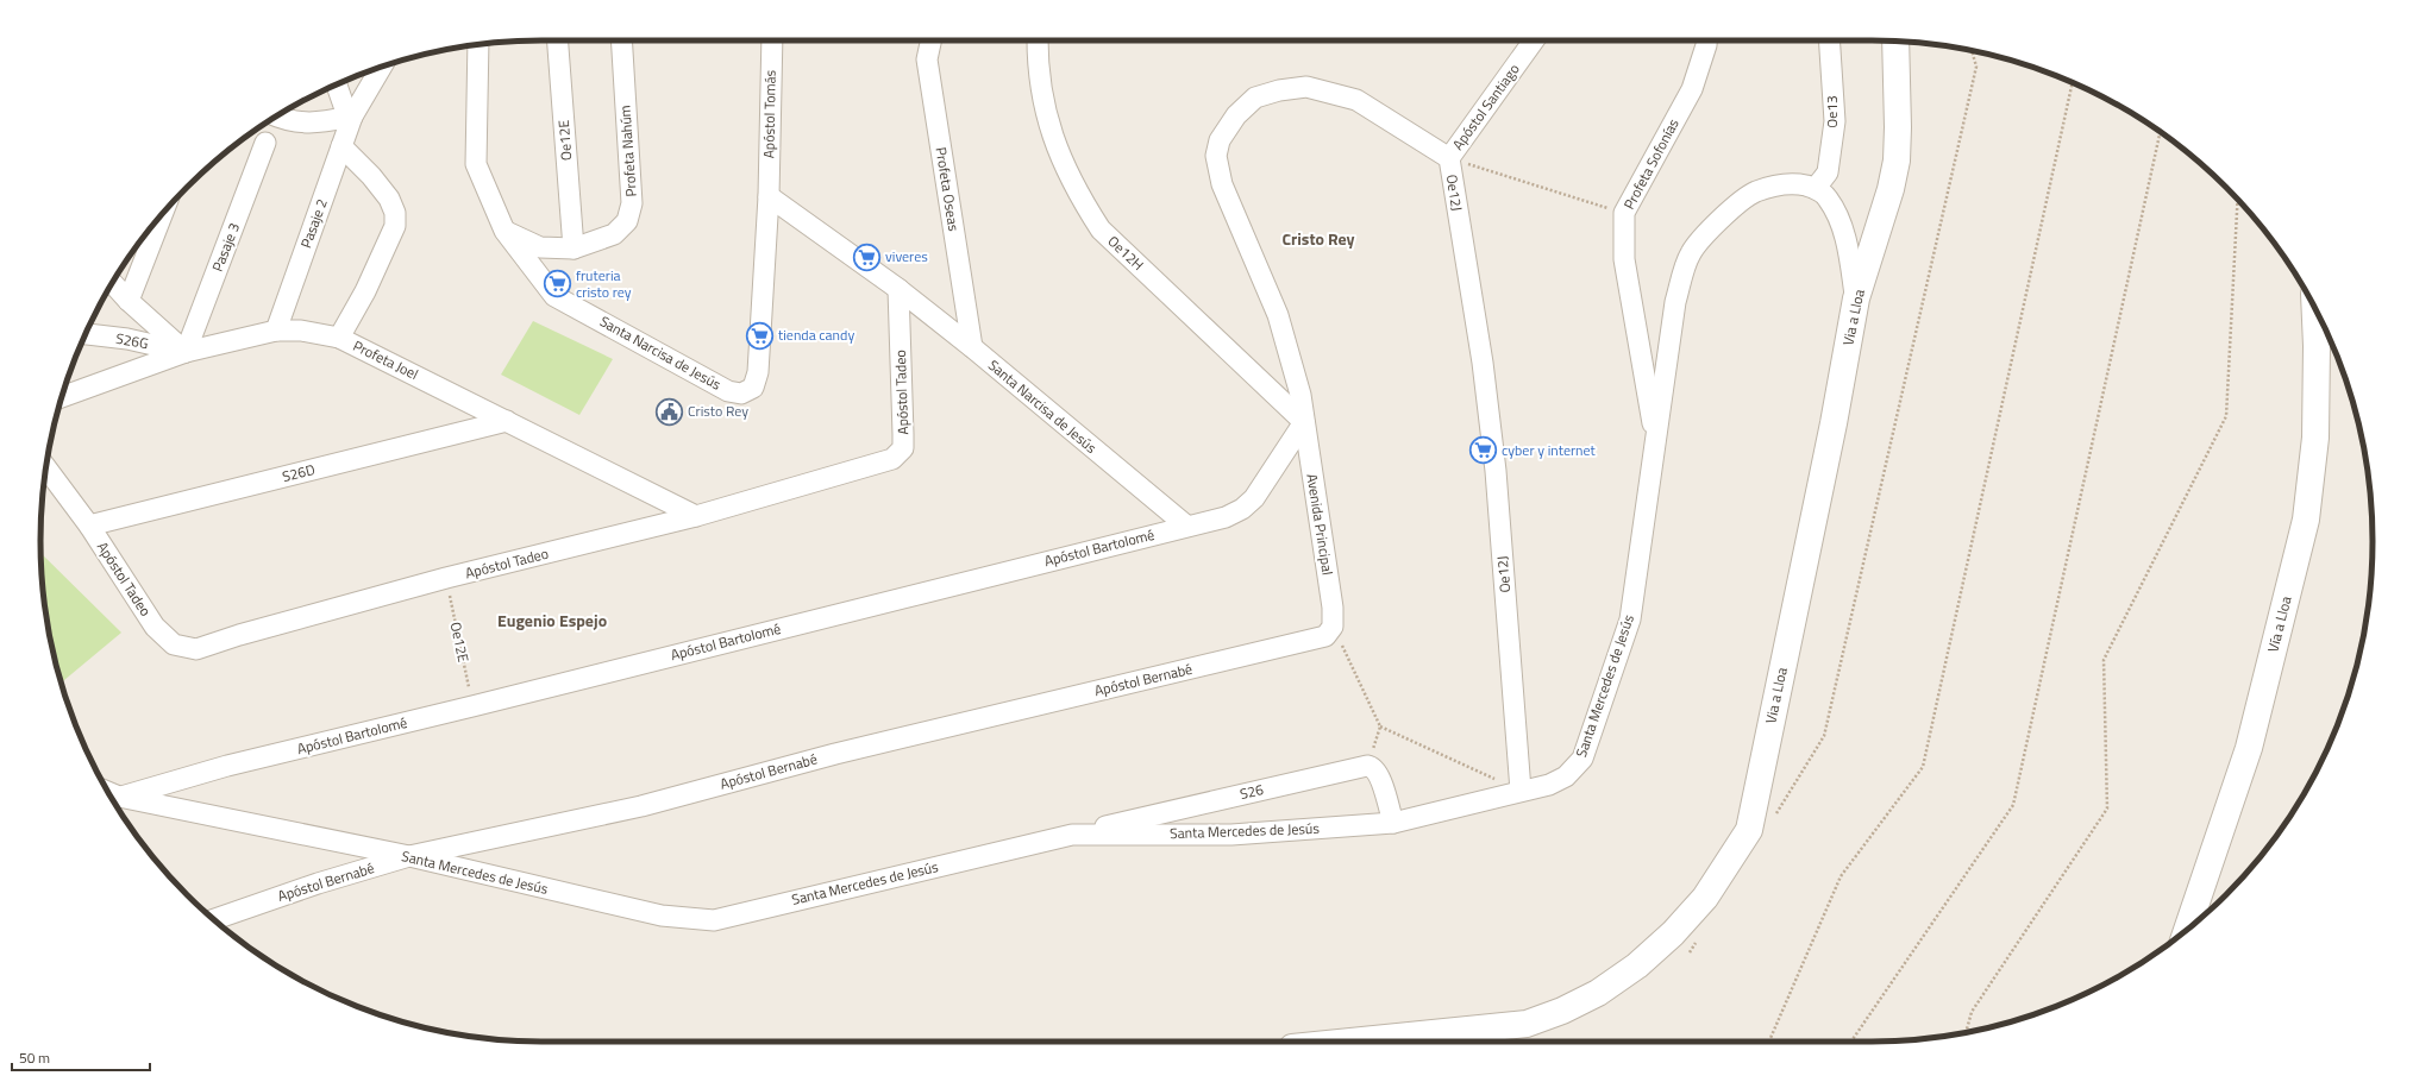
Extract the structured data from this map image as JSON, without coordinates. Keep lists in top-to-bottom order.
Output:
{
  "streets": {
    "street": [
      "Apóstol Santiago",
      "Oe13",
      "Apóstol Tomás",
      "Oe12E",
      "Profeta Nahúm",
      "Profeta Sofonías",
      "Profeta Oseas",
      "Oe12J",
      "Pasaje 2",
      "Pasaje 3",
      "Oe12H",
      "Via a Lloa",
      "S26G",
      "Santa Narcisa de Jesús",
      "Profeta Joel",
      "Apóstol Tadeo",
      "S26D",
      "Avenida Principal",
      "Apóstol Bartolomé",
      "Vía a Lloa",
      "Apóstol Bernabé",
      "Santa Mercedes de Jesús",
      "S26"
    ]
  },
  "crossings": [
    ["Apóstol Santiago", "Oe12J"],
    ["Oe13", "Santa Mercedes de Jesús"],
    ["Apóstol Tomás", "Santa Narcisa de Jesús"],
    ["Oe12E", "Profeta Nahúm"],
    ["Oe12E", "Apóstol Tadeo"],
    ["Oe12E", "Apóstol Bartolomé"],
    ["Profeta Nahúm", "Santa Narcisa de Jesús"],
    ["Profeta Sofonías", "Santa Mercedes de Jesús"],
    ["Profeta Oseas", "Santa Narcisa de Jesús"],
    ["Oe12J", "Oe12H"],
    ["Oe12J", "Avenida Principal"],
    ["Oe12J", "Apóstol Bartolomé"],
    ["Oe12J", "Santa Mercedes de Jesús"],
    ["Pasaje 2", "Profeta Joel"],
    ["Pasaje 3", "S26G"],
    ["Pasaje 3", "Profeta Joel"],
    ["Oe12H", "Avenida Principal"],
    ["Oe12H", "Apóstol Bartolomé"],
    ["S26G", "Profeta Joel"],
    ["Santa Narcisa de Jesús", "Apóstol Tadeo"],
    ["Santa Narcisa de Jesús", "Apóstol Bartolomé"],
    ["Profeta Joel", "Apóstol Tadeo"],
    ["Profeta Joel", "S26D"],
    ["Apóstol Tadeo", "S26D"],
    ["Avenida Principal", "Apóstol Bartolomé"],
    ["Avenida Principal", "Apóstol Bernabé"],
    ["Apóstol Bartolomé", "Santa Mercedes de Jesús"],
    ["Apóstol Bernabé", "Santa Mercedes de Jesús"],
    ["Santa Mercedes de Jesús", "S26"]
  ],
  "districts": ["Cristo Rey", "Eugenio Espejo"],
  "places": {
    "supermarket": [
      "viveres",
      "fruteria cristo rey",
      "tienda candy",
      "cyber y internet"
    ],
    "public building": ["Cristo Rey"]
  },
  "scale_bar": "50 m"
}
